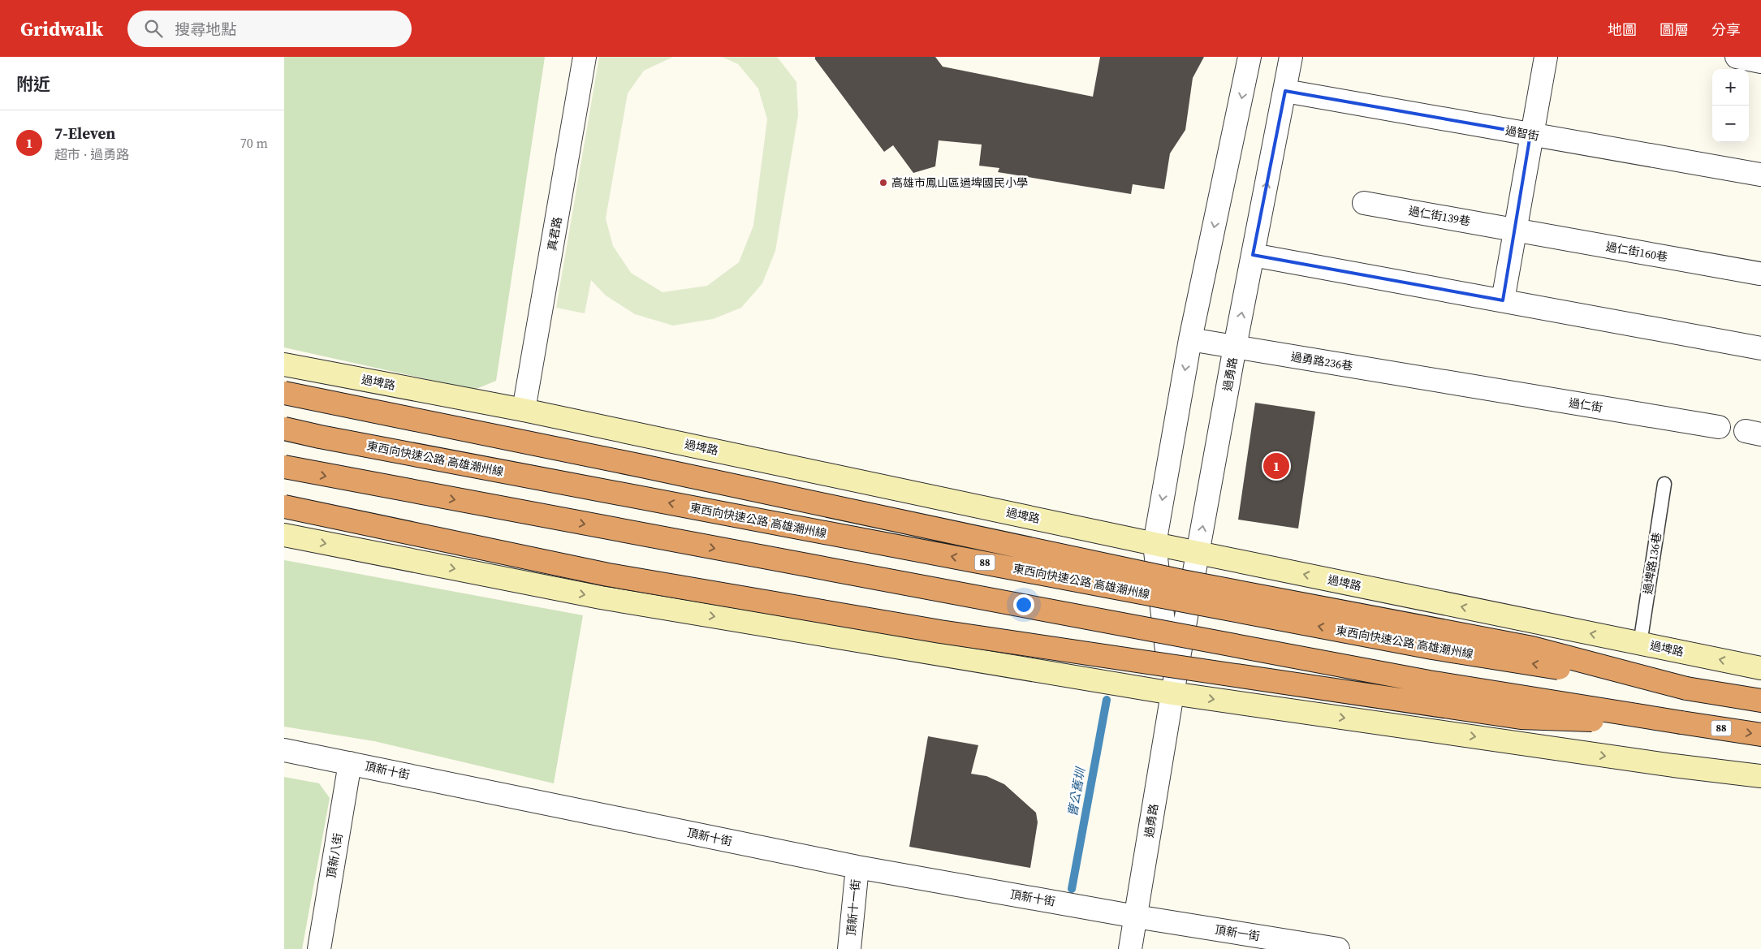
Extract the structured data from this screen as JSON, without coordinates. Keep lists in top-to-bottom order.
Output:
{
  "streets": {
    "highway": ["東西向快速公路 高雄潮州線", "88"],
    "main road": ["過埤路"],
    "street": [
      "過智街",
      "過仁街139巷",
      "真君路",
      "過仁街160巷",
      "過勇路236巷",
      "過勇路",
      "過仁街",
      "頂新十街",
      "頂新八街",
      "頂新十一街",
      "頂新一街"
    ],
    "lane": ["過埤路136巷"]
  },
  "crossings": [
    ["過智街", "過勇路"],
    ["過仁街139巷", "過仁街160巷"],
    ["真君路", "過埤路"],
    ["過勇路236巷", "過勇路"],
    ["過勇路236巷", "過仁街"],
    ["過勇路", "過埤路"],
    ["過勇路", "頂新十街"],
    ["過勇路", "頂新一街"],
    ["過埤路", "過埤路136巷"],
    ["頂新十街", "頂新八街"],
    ["頂新十街", "頂新十一街"],
    ["頂新十街", "頂新一街"]
  ],
  "water": ["曹公舊圳"],
  "places": ["高雄市鳳山區過埤國民小學"],
  "page": {
    "header": "Gridwalk",
    "search": "搜尋地點",
    "nav": ["地圖", "圖層", "分享"],
    "heading": "附近",
    "map_buttons": ["+", "−"],
    "list": [
      {
        "mark": "1",
        "name": "7-Eleven",
        "note": "超市 · 過勇路",
        "value": "70 m"
      }
    ],
    "pins": "1"
  }
}
